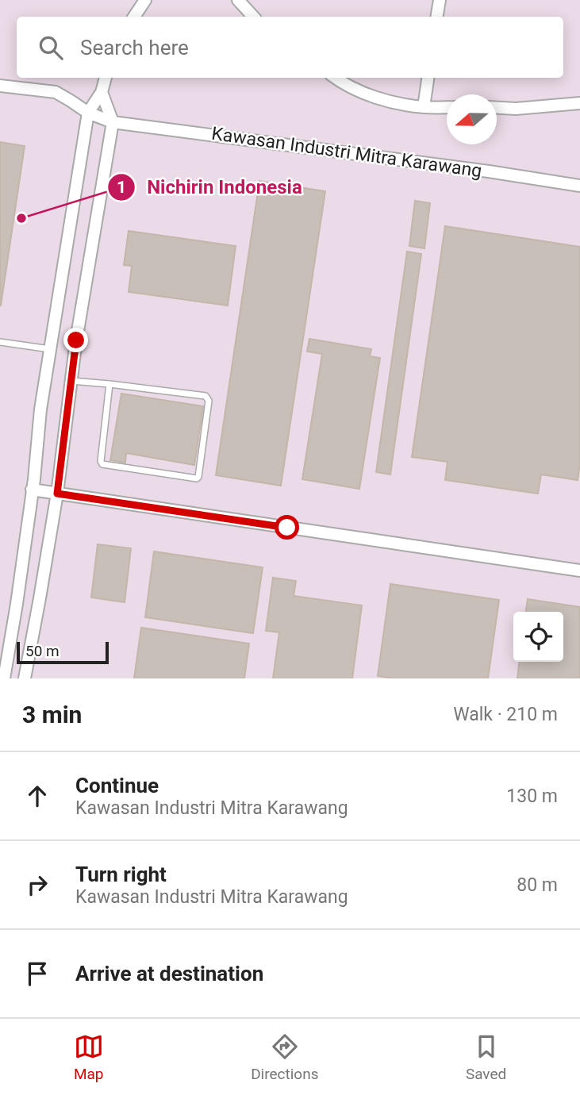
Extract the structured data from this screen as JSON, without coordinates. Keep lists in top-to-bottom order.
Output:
{
  "streets": {
    "street": ["Kawasan Industri Mitra Karawang"]
  },
  "places": ["Nichirin Indonesia"],
  "scale_bar": "50 m",
  "north": "left",
  "page": {
    "search": "Search here",
    "scale": "50 m",
    "heading": ["3 min", "Walk · 210 m"],
    "list": [
      ["Continue", "Kawasan Industri Mitra Karawang", "130 m"],
      ["Turn right", "Kawasan Industri Mitra Karawang", "80 m"],
      "Arrive at destination"
    ],
    "nav": ["Map", "Directions", "Saved"]
  }
}
